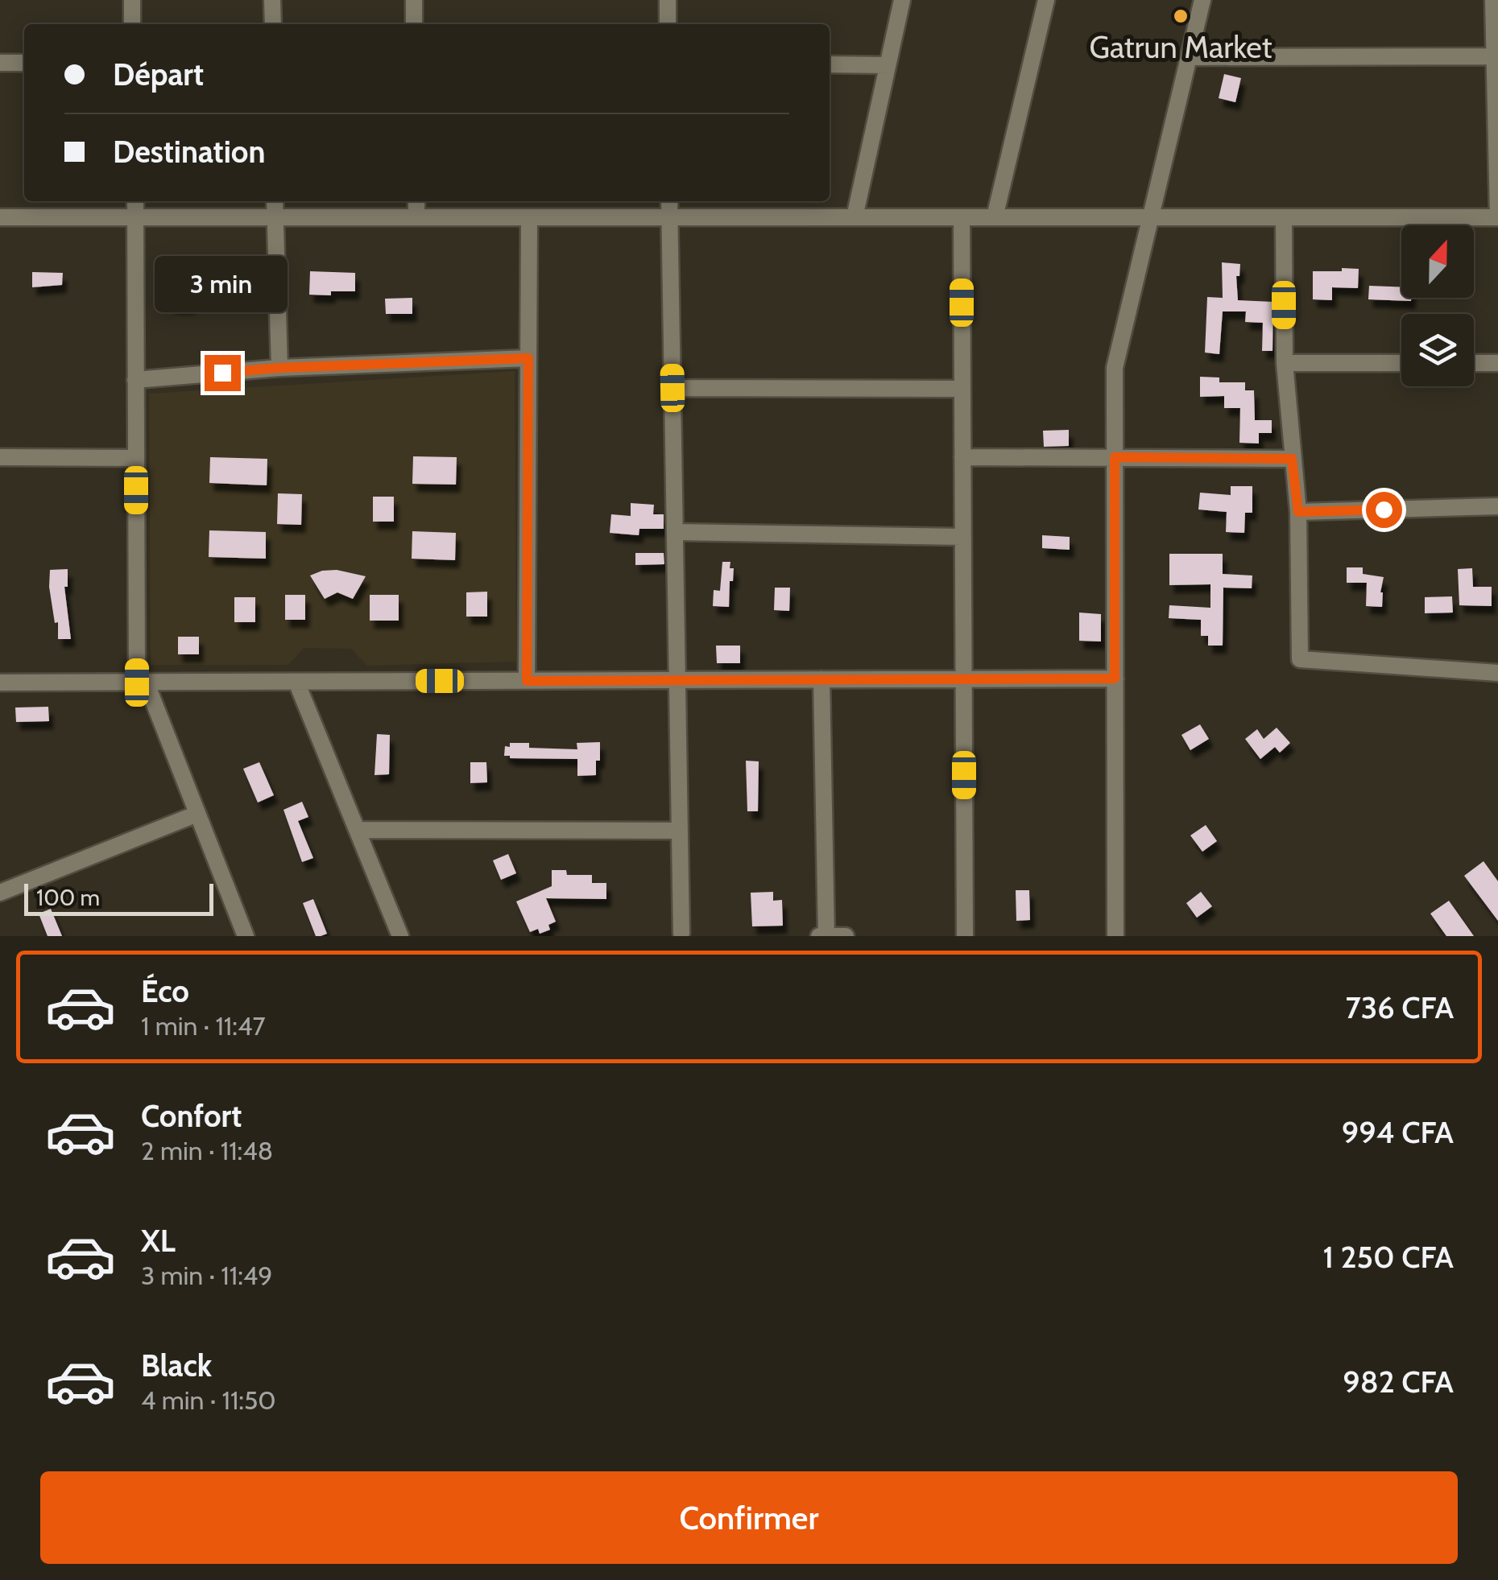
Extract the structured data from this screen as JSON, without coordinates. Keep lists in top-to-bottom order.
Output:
{
  "places": ["Gatrun Market"],
  "scale_bar": "100 m",
  "north": "top",
  "page": {
    "banner": ["Départ", "Destination"],
    "bubble": "3 min",
    "scale": "100 m",
    "list": [
      {
        "name": "Éco",
        "note": "1 min · 11:47",
        "value": "736 CFA"
      },
      {
        "name": "Confort",
        "note": "2 min · 11:48",
        "value": "994 CFA"
      },
      {
        "name": "XL",
        "note": "3 min · 11:49",
        "value": "1 250 CFA"
      },
      {
        "name": "Black",
        "note": "4 min · 11:50",
        "value": "982 CFA"
      }
    ],
    "buttons": "Confirmer"
  }
}
